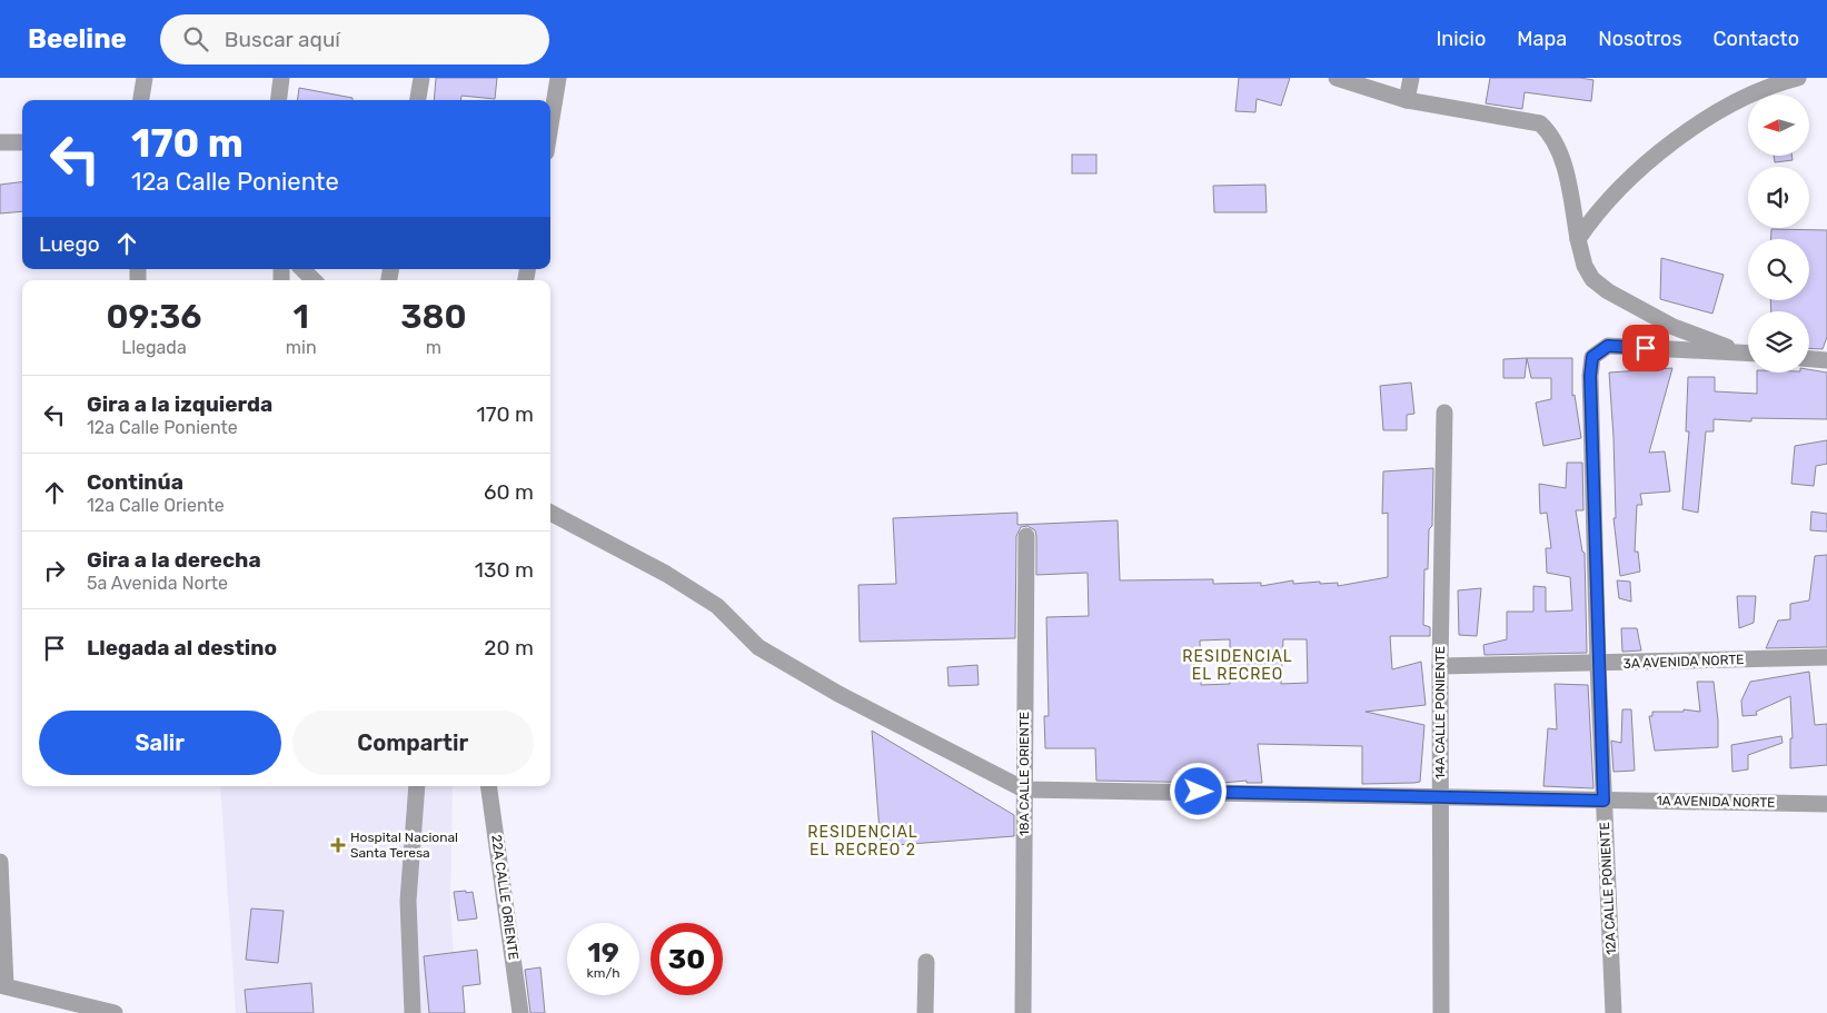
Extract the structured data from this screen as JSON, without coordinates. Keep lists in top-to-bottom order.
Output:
{
  "streets": {
    "street": [
      "3A AVENIDA NORTE",
      "14A CALLE PONIENTE",
      "18A CALLE ORIENTE",
      "1A AVENIDA NORTE",
      "12A CALLE PONIENTE",
      "22A CALLE ORIENTE"
    ]
  },
  "crossings": [
    ["3A AVENIDA NORTE", "14A CALLE PONIENTE"],
    ["3A AVENIDA NORTE", "12A CALLE PONIENTE"],
    ["14A CALLE PONIENTE", "1A AVENIDA NORTE"],
    ["18A CALLE ORIENTE", "1A AVENIDA NORTE"],
    ["1A AVENIDA NORTE", "12A CALLE PONIENTE"]
  ],
  "districts": ["RESIDENCIAL EL RECREO", "RESIDENCIAL EL RECREO 2"],
  "places": {
    "health": ["Hospital Nacional Santa Teresa"]
  },
  "north": "left",
  "page": {
    "header": "Beeline",
    "search": "Buscar aquí",
    "nav": [
      "Inicio",
      "Mapa",
      "Nosotros",
      "Contacto"
    ],
    "turn": ["170 m", "12a Calle Poniente"],
    "then": "Luego",
    "eta": [
      "09:36",
      "Llegada",
      "1",
      "min",
      "380",
      "m"
    ],
    "list": [
      {
        "name": "Gira a la izquierda",
        "note": "12a Calle Poniente",
        "value": "170 m"
      },
      {
        "name": "Continúa",
        "note": "12a Calle Oriente",
        "value": "60 m"
      },
      {
        "name": "Gira a la derecha",
        "note": "5a Avenida Norte",
        "value": "130 m"
      },
      {
        "name": "Llegada al destino",
        "value": "20 m"
      }
    ],
    "buttons": ["Salir", "Compartir"],
    "speed": "19 km/h",
    "limit": "30"
  }
}
